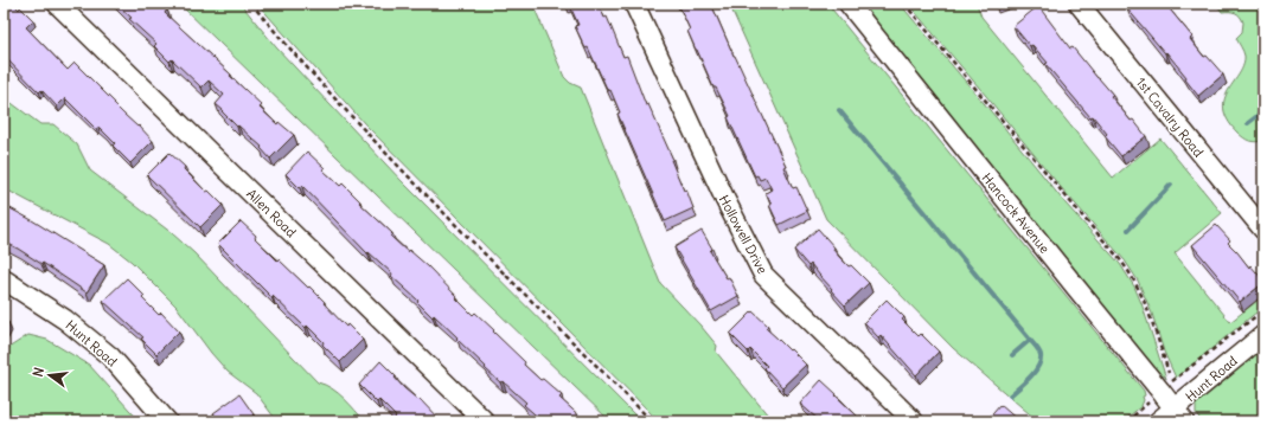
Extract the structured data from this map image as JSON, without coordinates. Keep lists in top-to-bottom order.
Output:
{
  "streets": {
    "street": [
      "1st Cavalry Road",
      "Allen Road",
      "Hancock Avenue",
      "Hollowell Drive",
      "Hunt Road"
    ]
  },
  "crossings": [
    ["Hancock Avenue", "Hunt Road"]
  ],
  "north": "left"
}
